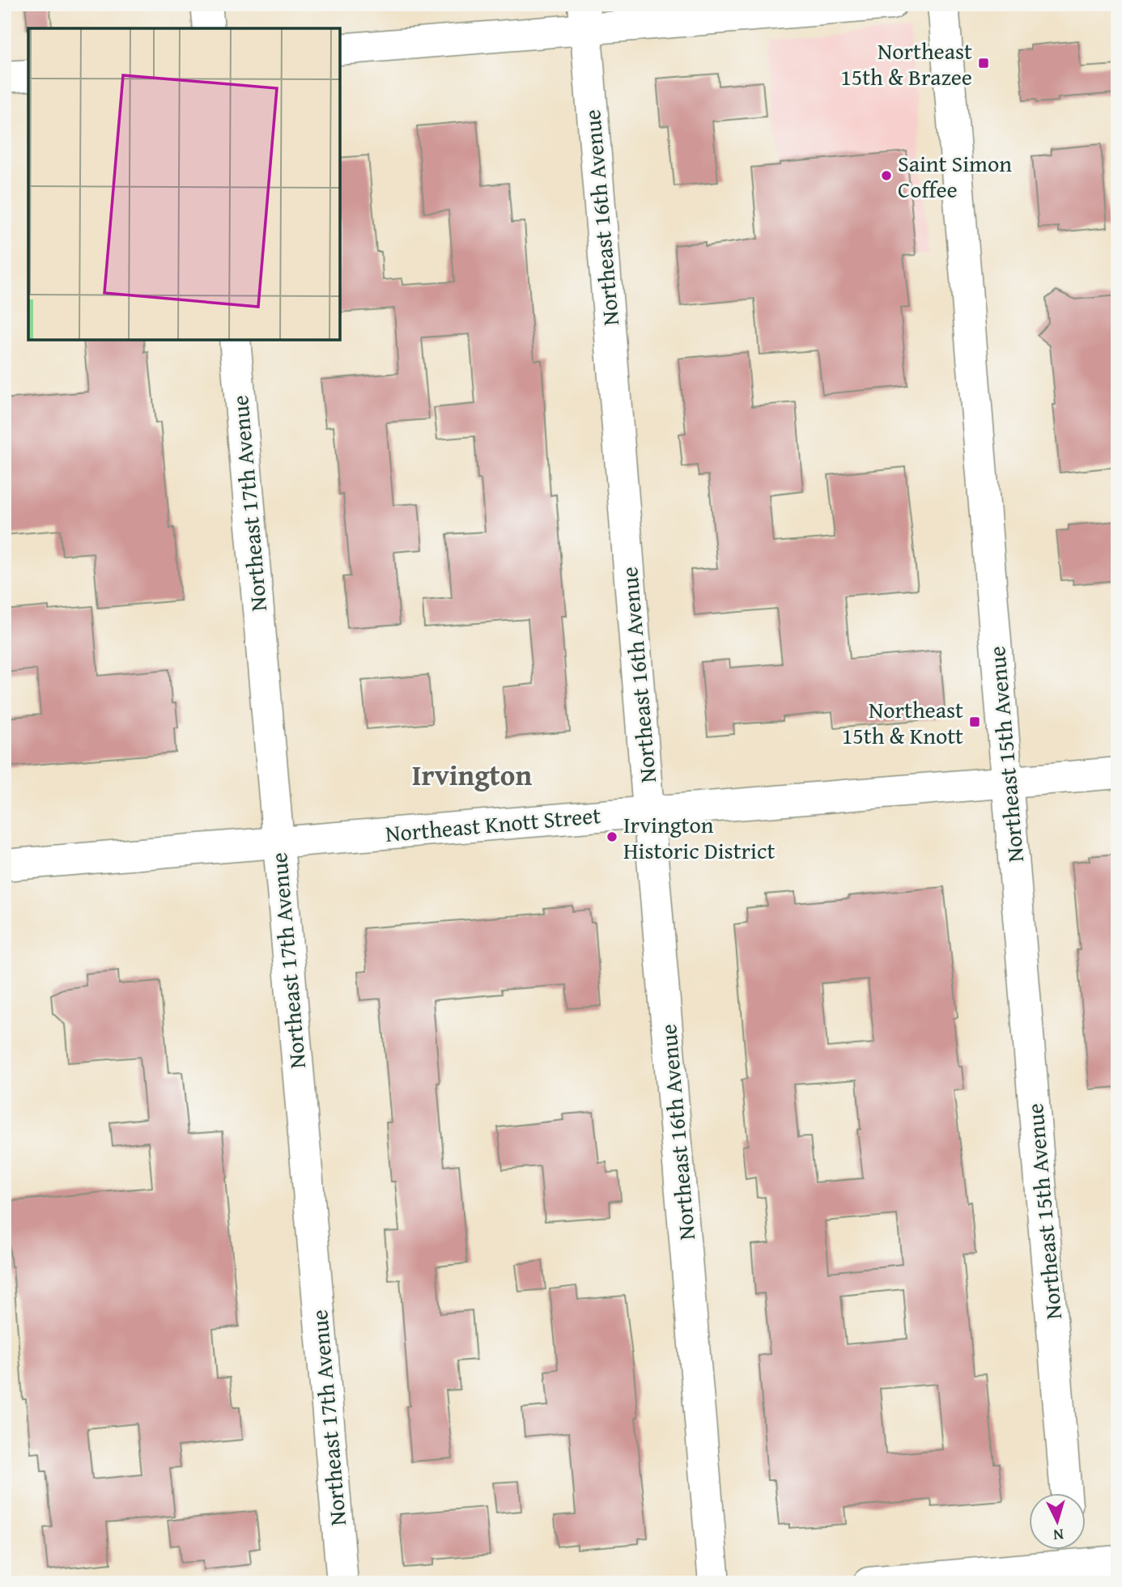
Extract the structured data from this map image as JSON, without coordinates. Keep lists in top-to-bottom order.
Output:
{
  "streets": {
    "street": [
      "Northeast 16th Avenue",
      "Northeast 17th Avenue",
      "Northeast 15th Avenue",
      "Northeast Knott Street"
    ]
  },
  "crossings": [
    ["Northeast 16th Avenue", "Northeast Knott Street"],
    ["Northeast 17th Avenue", "Northeast Knott Street"],
    ["Northeast 15th Avenue", "Northeast Knott Street"]
  ],
  "districts": ["Irvington"],
  "places": {
    "transit": ["Northeast 15th & Brazee", "Northeast 15th & Knott"],
    "other": ["Saint Simon Coffee", "Irvington Historic District"]
  },
  "north": "bottom"
}
